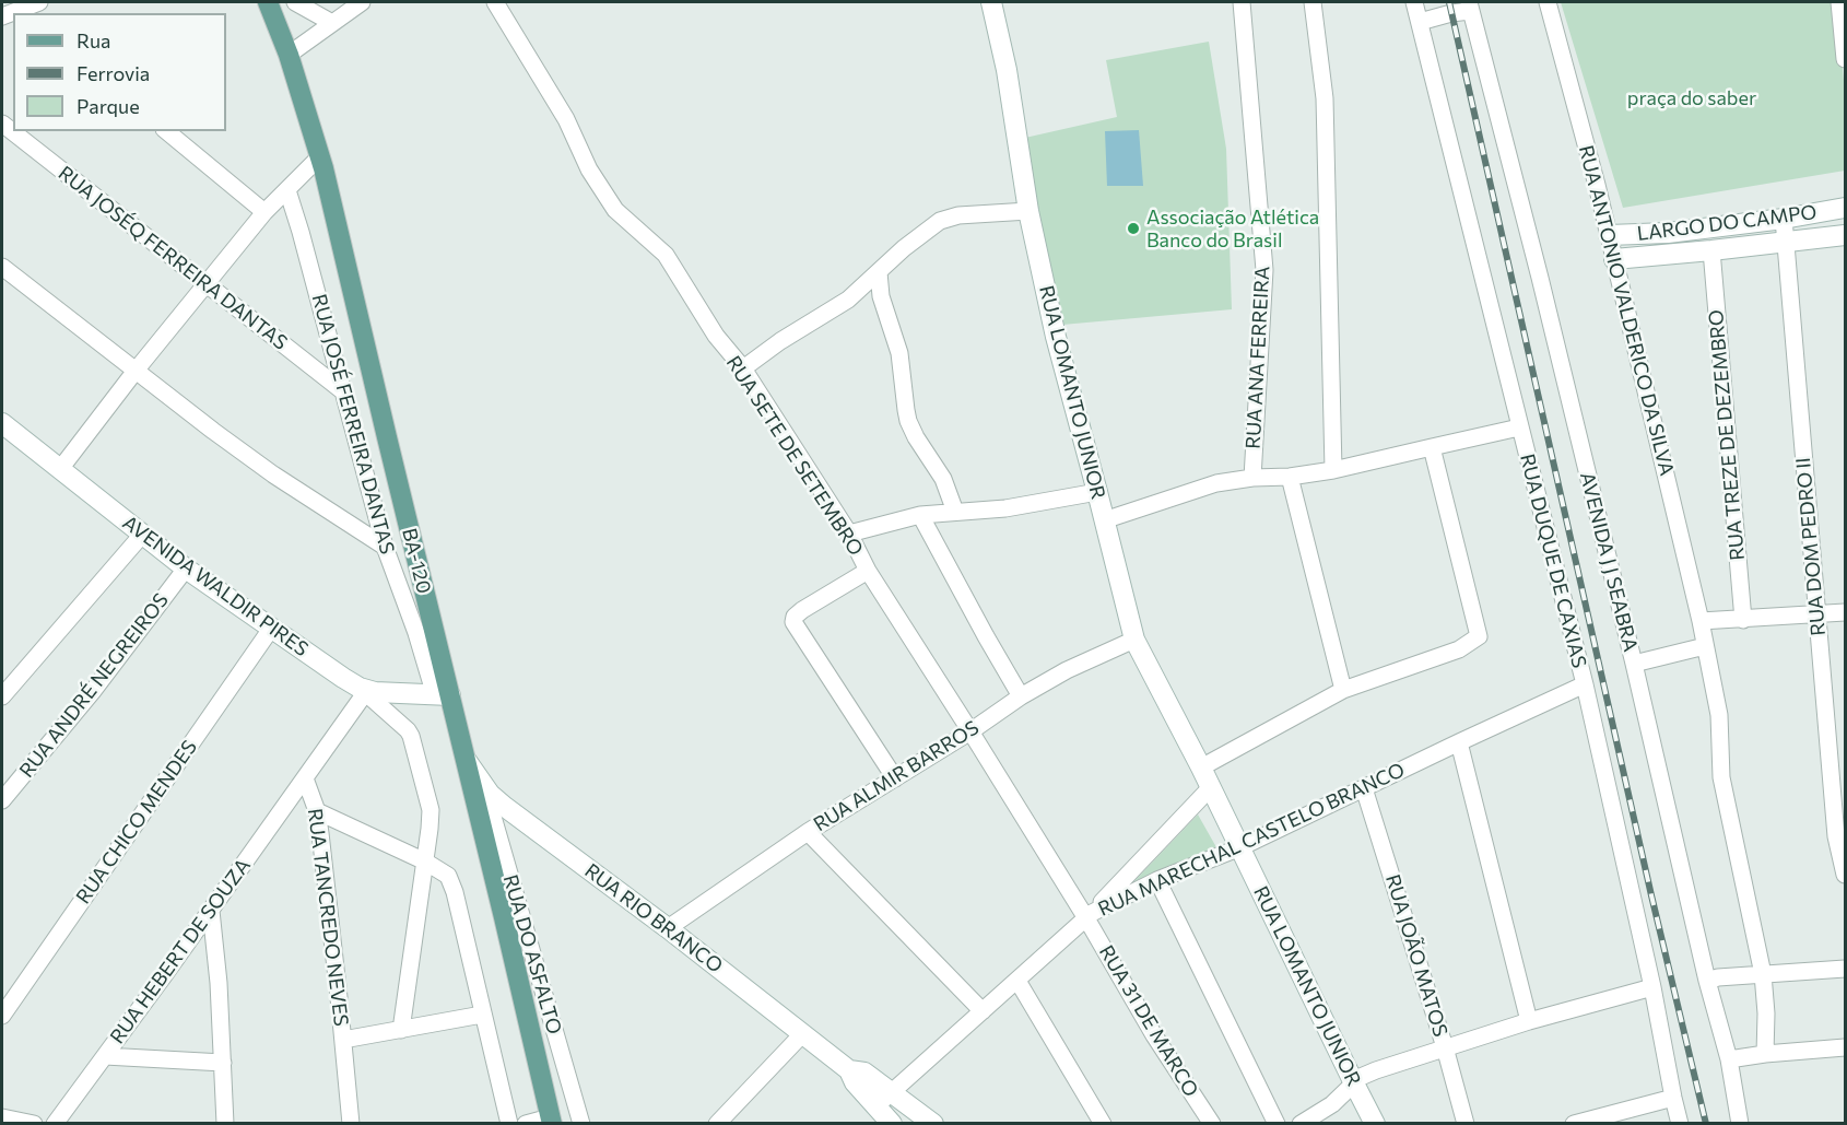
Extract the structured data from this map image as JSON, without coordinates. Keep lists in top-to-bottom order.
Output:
{
  "streets": {
    "main road": ["BA-120"],
    "street": [
      "LARGO DO CAMPO",
      "RUA JOSÉQ FERREIRA DANTAS",
      "RUA ANTONIO VALDERICO DA SILVA",
      "RUA ANA FERREIRA",
      "RUA LOMANTO JUNIOR",
      "RUA JOSÉ FERREIRA DANTAS",
      "RUA TREZE DE DEZEMBRO",
      "RUA SETE DE SETEMBRO",
      "RUA DOM PEDRO II",
      "RUA DUQUE DE CAXIAS",
      "AVENIDA J J SEABRA",
      "AVENIDA WALDIR PIRES",
      "RUA ANDRÉ NEGREIROS",
      "RUA ALMIR BARROS",
      "RUA CHICO MENDES",
      "RUA MARECHAL CASTELO BRANCO",
      "RUA TANCREDO NEVES",
      "RUA RIO BRANCO",
      "RUA HEBERT DE SOUZA",
      "RUA DO ASFALTO",
      "RUA JOÃO MATOS",
      "RUA 31 DE MARCO"
    ]
  },
  "crossings": [
    ["LARGO DO CAMPO", "RUA ANTONIO VALDERICO DA SILVA"],
    ["LARGO DO CAMPO", "RUA TREZE DE DEZEMBRO"],
    ["LARGO DO CAMPO", "RUA DOM PEDRO II"],
    ["RUA JOSÉQ FERREIRA DANTAS", "RUA JOSÉ FERREIRA DANTAS"],
    ["RUA LOMANTO JUNIOR", "RUA ALMIR BARROS"],
    ["RUA LOMANTO JUNIOR", "RUA MARECHAL CASTELO BRANCO"],
    ["RUA JOSÉ FERREIRA DANTAS", "BA-120"],
    ["RUA JOSÉ FERREIRA DANTAS", "AVENIDA WALDIR PIRES"],
    ["RUA SETE DE SETEMBRO", "RUA ALMIR BARROS"],
    ["RUA SETE DE SETEMBRO", "RUA MARECHAL CASTELO BRANCO"],
    ["RUA SETE DE SETEMBRO", "RUA 31 DE MARCO"],
    ["BA-120", "AVENIDA WALDIR PIRES"],
    ["BA-120", "RUA RIO BRANCO"],
    ["RUA DUQUE DE CAXIAS", "RUA MARECHAL CASTELO BRANCO"],
    ["AVENIDA WALDIR PIRES", "RUA ANDRÉ NEGREIROS"],
    ["AVENIDA WALDIR PIRES", "RUA CHICO MENDES"],
    ["RUA ALMIR BARROS", "RUA RIO BRANCO"],
    ["RUA MARECHAL CASTELO BRANCO", "RUA RIO BRANCO"],
    ["RUA MARECHAL CASTELO BRANCO", "RUA JOÃO MATOS"],
    ["RUA MARECHAL CASTELO BRANCO", "RUA 31 DE MARCO"],
    ["RUA TANCREDO NEVES", "RUA HEBERT DE SOUZA"],
    ["RUA RIO BRANCO", "RUA DO ASFALTO"]
  ],
  "parks": ["praça do saber"],
  "places": ["Associação Atlética Banco do Brasil"],
  "legend": ["Rua", "Ferrovia", "Parque"]
}
